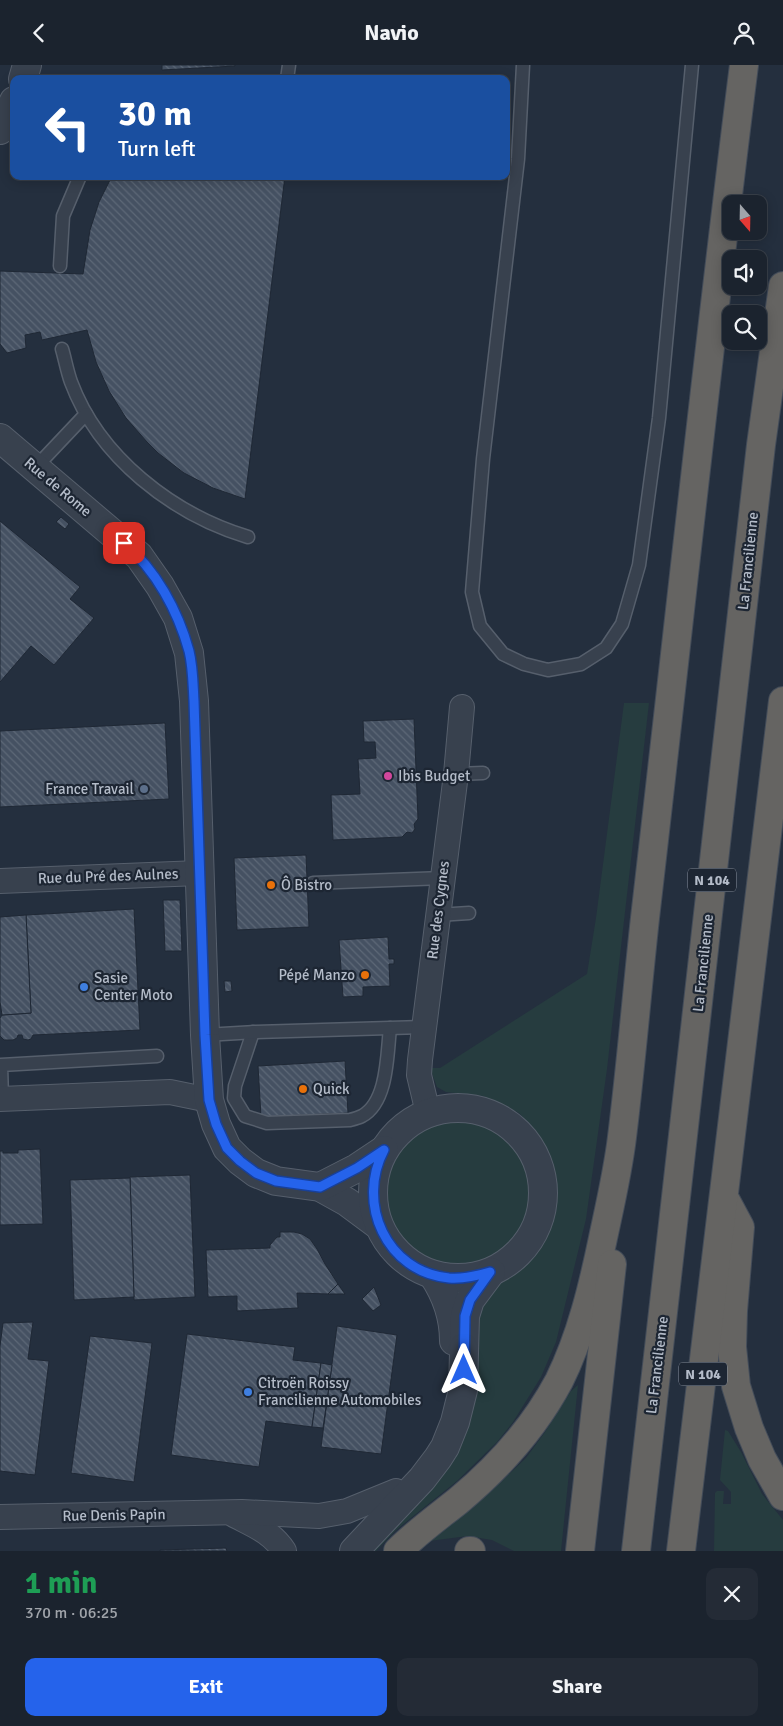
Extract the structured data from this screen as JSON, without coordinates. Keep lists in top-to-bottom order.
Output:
{
  "streets": {
    "highway": ["La Francilienne", "N 104"],
    "street": [
      "Rue de Rome",
      "Rue du Pré des Aulnes",
      "Rue des Cygnes",
      "Rue Denis Papin"
    ]
  },
  "crossings": [
    ["Rue de Rome", "Rue du Pré des Aulnes"],
    ["Rue du Pré des Aulnes", "Rue des Cygnes"]
  ],
  "places": [
    "Ibis Budget",
    "France Travail",
    "Ô Bistro",
    "Pépé Manzo",
    "Sasie Center Moto",
    "Quick",
    "Citroën Roissy Francilienne Automobiles"
  ],
  "north": "bottom",
  "page": {
    "header": "Navio",
    "turn": ["30 m", "Turn left"],
    "heading": ["1 min", "370 m · 06:25"],
    "buttons": ["Exit", "Share"]
  }
}
